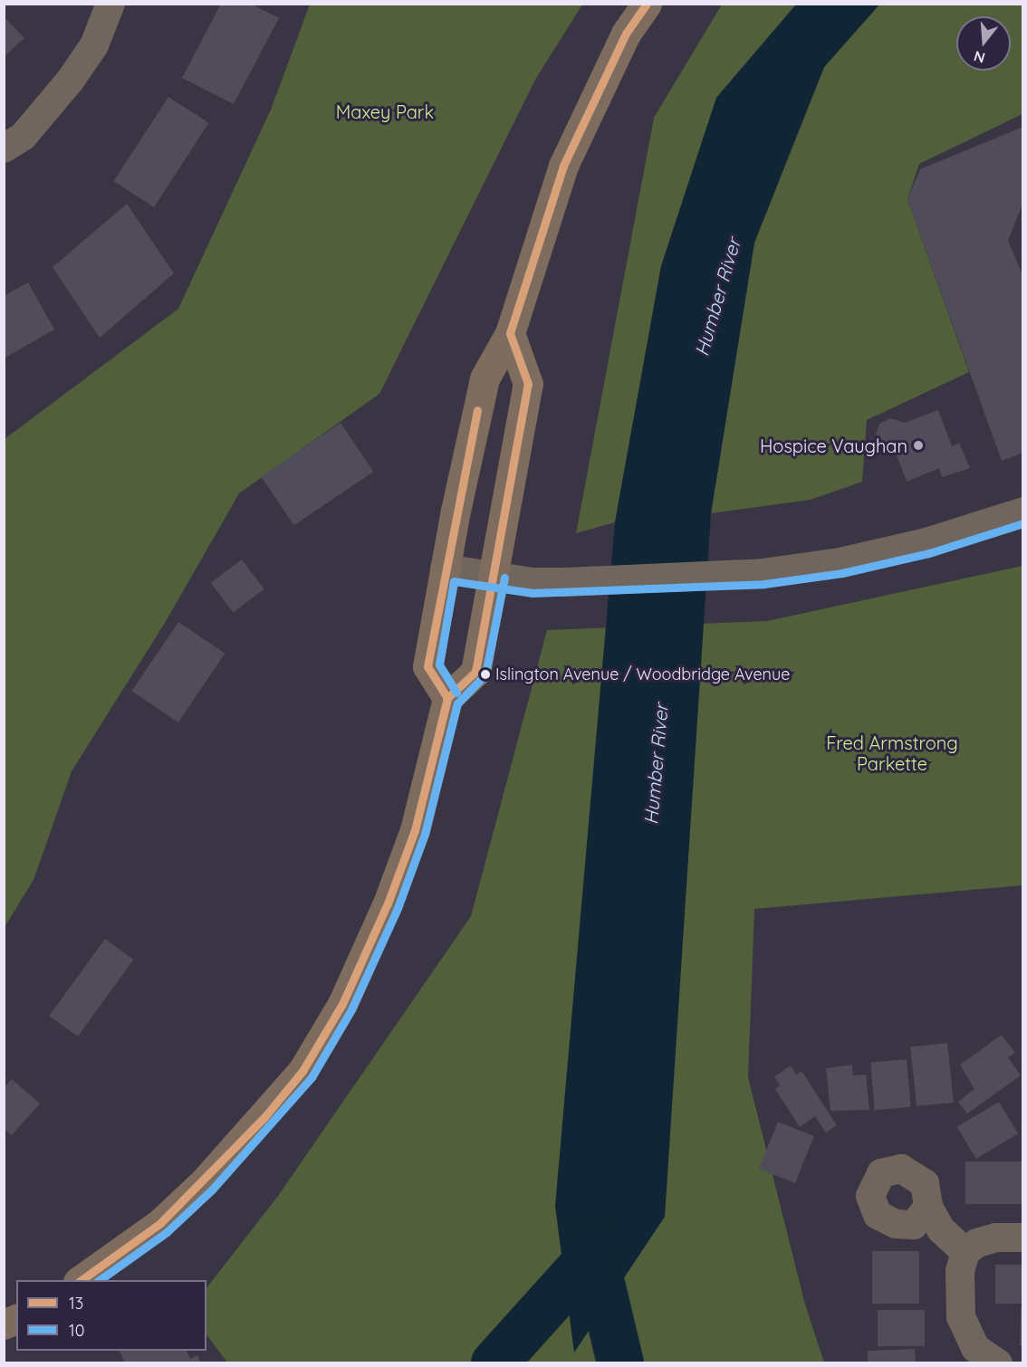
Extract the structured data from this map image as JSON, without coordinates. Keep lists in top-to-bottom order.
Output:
{
  "water": ["Humber River"],
  "parks": ["Maxey Park", "Fred Armstrong Parkette"],
  "places": ["Hospice Vaughan", "Islington Avenue / Woodbridge Avenue"],
  "lines": ["transit line 13", "transit line 10"],
  "legend": ["13", "10"],
  "north": "bottom"
}
